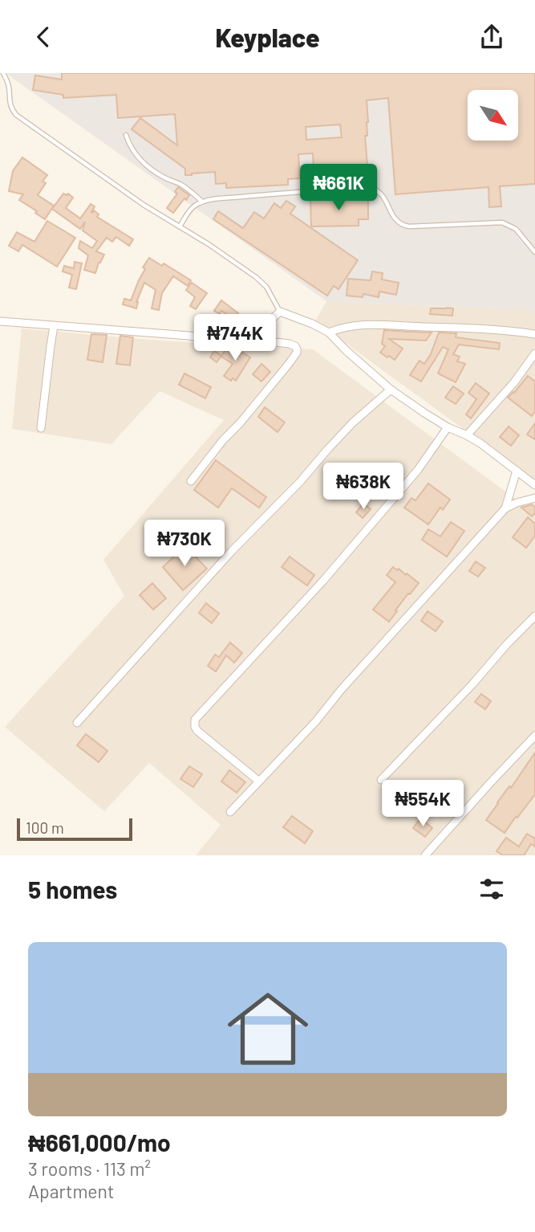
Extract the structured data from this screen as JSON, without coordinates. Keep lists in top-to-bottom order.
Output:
{
  "scale_bar": "100 m",
  "north": "bottom right",
  "page": {
    "header": "Keyplace",
    "price": [
      "₦661K",
      "₦744K",
      "₦638K",
      "₦730K",
      "₦554K"
    ],
    "scale": "100 m",
    "heading": "5 homes",
    "list": [
      {
        "name": "₦661,000/mo",
        "note": "3 rooms · 113 m² · Apartment"
      }
    ]
  }
}
